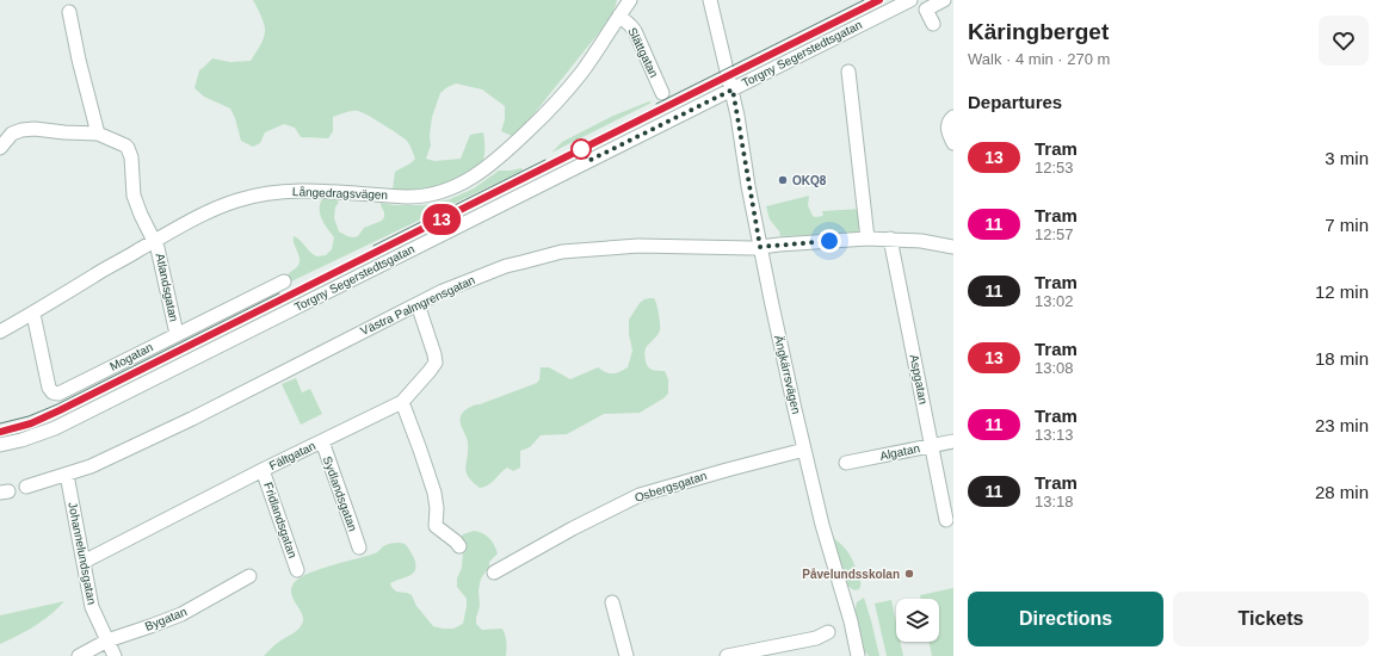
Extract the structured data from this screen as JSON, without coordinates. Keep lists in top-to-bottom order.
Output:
{
  "streets": {
    "street": [
      "Slättgatan",
      "Torgny Segerstedtsgatan",
      "Långedragsvägen",
      "Atlandsgatan",
      "Västra Palmgrensgatan",
      "Mogatan",
      "Ängkärrsvägen",
      "Aspgatan",
      "Algatan",
      "Fältgatan",
      "Osbergsgatan",
      "Sydlandsgatan",
      "Fridlandsgatan",
      "Johannelundsgatan",
      "Bygatan"
    ]
  },
  "crossings": [
    ["Slättgatan", "Långedragsvägen"],
    ["Torgny Segerstedtsgatan", "Ängkärrsvägen"],
    ["Långedragsvägen", "Atlandsgatan"],
    ["Långedragsvägen", "Mogatan"],
    ["Atlandsgatan", "Mogatan"],
    ["Västra Palmgrensgatan", "Ängkärrsvägen"],
    ["Västra Palmgrensgatan", "Aspgatan"],
    ["Västra Palmgrensgatan", "Fältgatan"],
    ["Västra Palmgrensgatan", "Johannelundsgatan"],
    ["Ängkärrsvägen", "Osbergsgatan"],
    ["Aspgatan", "Algatan"],
    ["Fältgatan", "Sydlandsgatan"],
    ["Fältgatan", "Fridlandsgatan"],
    ["Fältgatan", "Johannelundsgatan"],
    ["Johannelundsgatan", "Bygatan"]
  ],
  "places": ["OKQ8", "Påvelundsskolan"],
  "lines": ["tram line 13"],
  "page": {
    "on_map": "13",
    "heading": [
      ["Käringberget", "Walk · 4 min · 270 m"],
      "Departures"
    ],
    "list": [
      {
        "mark": "13",
        "name": "Tram",
        "note": "12:53",
        "value": "3 min"
      },
      {
        "mark": "11",
        "name": "Tram",
        "note": "12:57",
        "value": "7 min"
      },
      {
        "mark": "11",
        "name": "Tram",
        "note": "13:02",
        "value": "12 min"
      },
      {
        "mark": "13",
        "name": "Tram",
        "note": "13:08",
        "value": "18 min"
      },
      {
        "mark": "11",
        "name": "Tram",
        "note": "13:13",
        "value": "23 min"
      },
      {
        "mark": "11",
        "name": "Tram",
        "note": "13:18",
        "value": "28 min"
      }
    ],
    "buttons": ["Directions", "Tickets"]
  }
}
